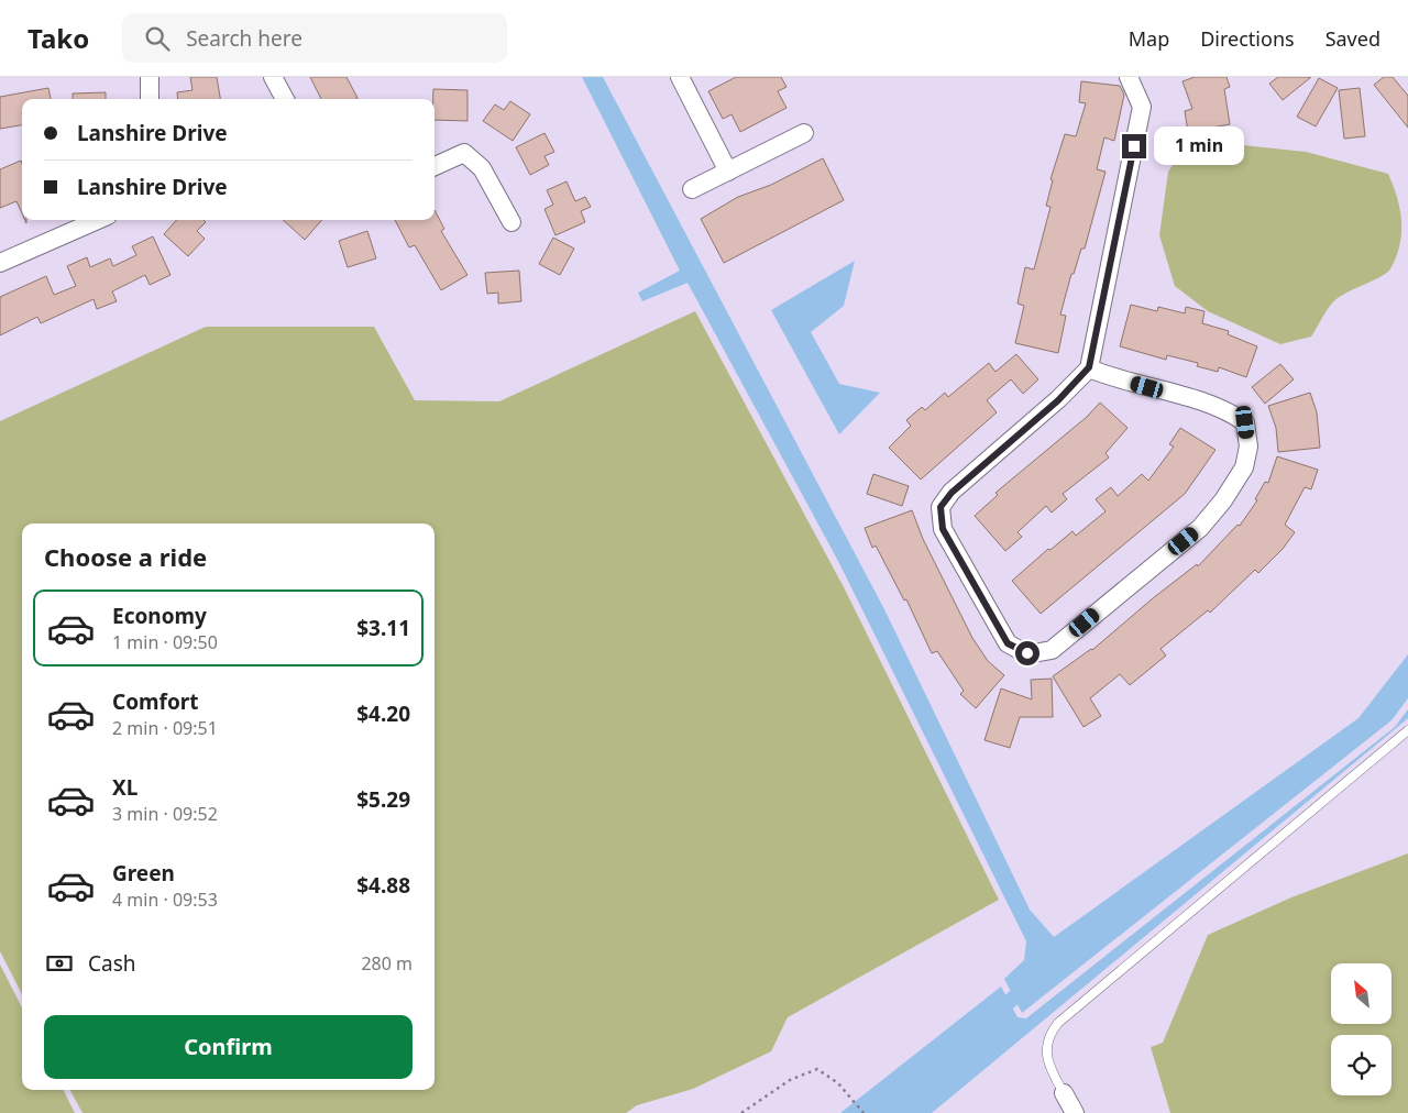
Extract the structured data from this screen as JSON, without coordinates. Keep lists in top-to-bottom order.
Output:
{
  "north": "top left",
  "page": {
    "header": "Tako",
    "search": "Search here",
    "nav": ["Map", "Directions", "Saved"],
    "banner": ["Lanshire Drive", "Lanshire Drive"],
    "bubble": "1 min",
    "heading": "Choose a ride",
    "list": [
      {
        "name": "Economy",
        "note": "1 min · 09:50",
        "value": "$3.11"
      },
      {
        "name": "Comfort",
        "note": "2 min · 09:51",
        "value": "$4.20"
      },
      {
        "name": "XL",
        "note": "3 min · 09:52",
        "value": "$5.29"
      },
      {
        "name": "Green",
        "note": "4 min · 09:53",
        "value": "$4.88"
      }
    ],
    "pay": ["Cash", "280 m"],
    "buttons": "Confirm"
  }
}
